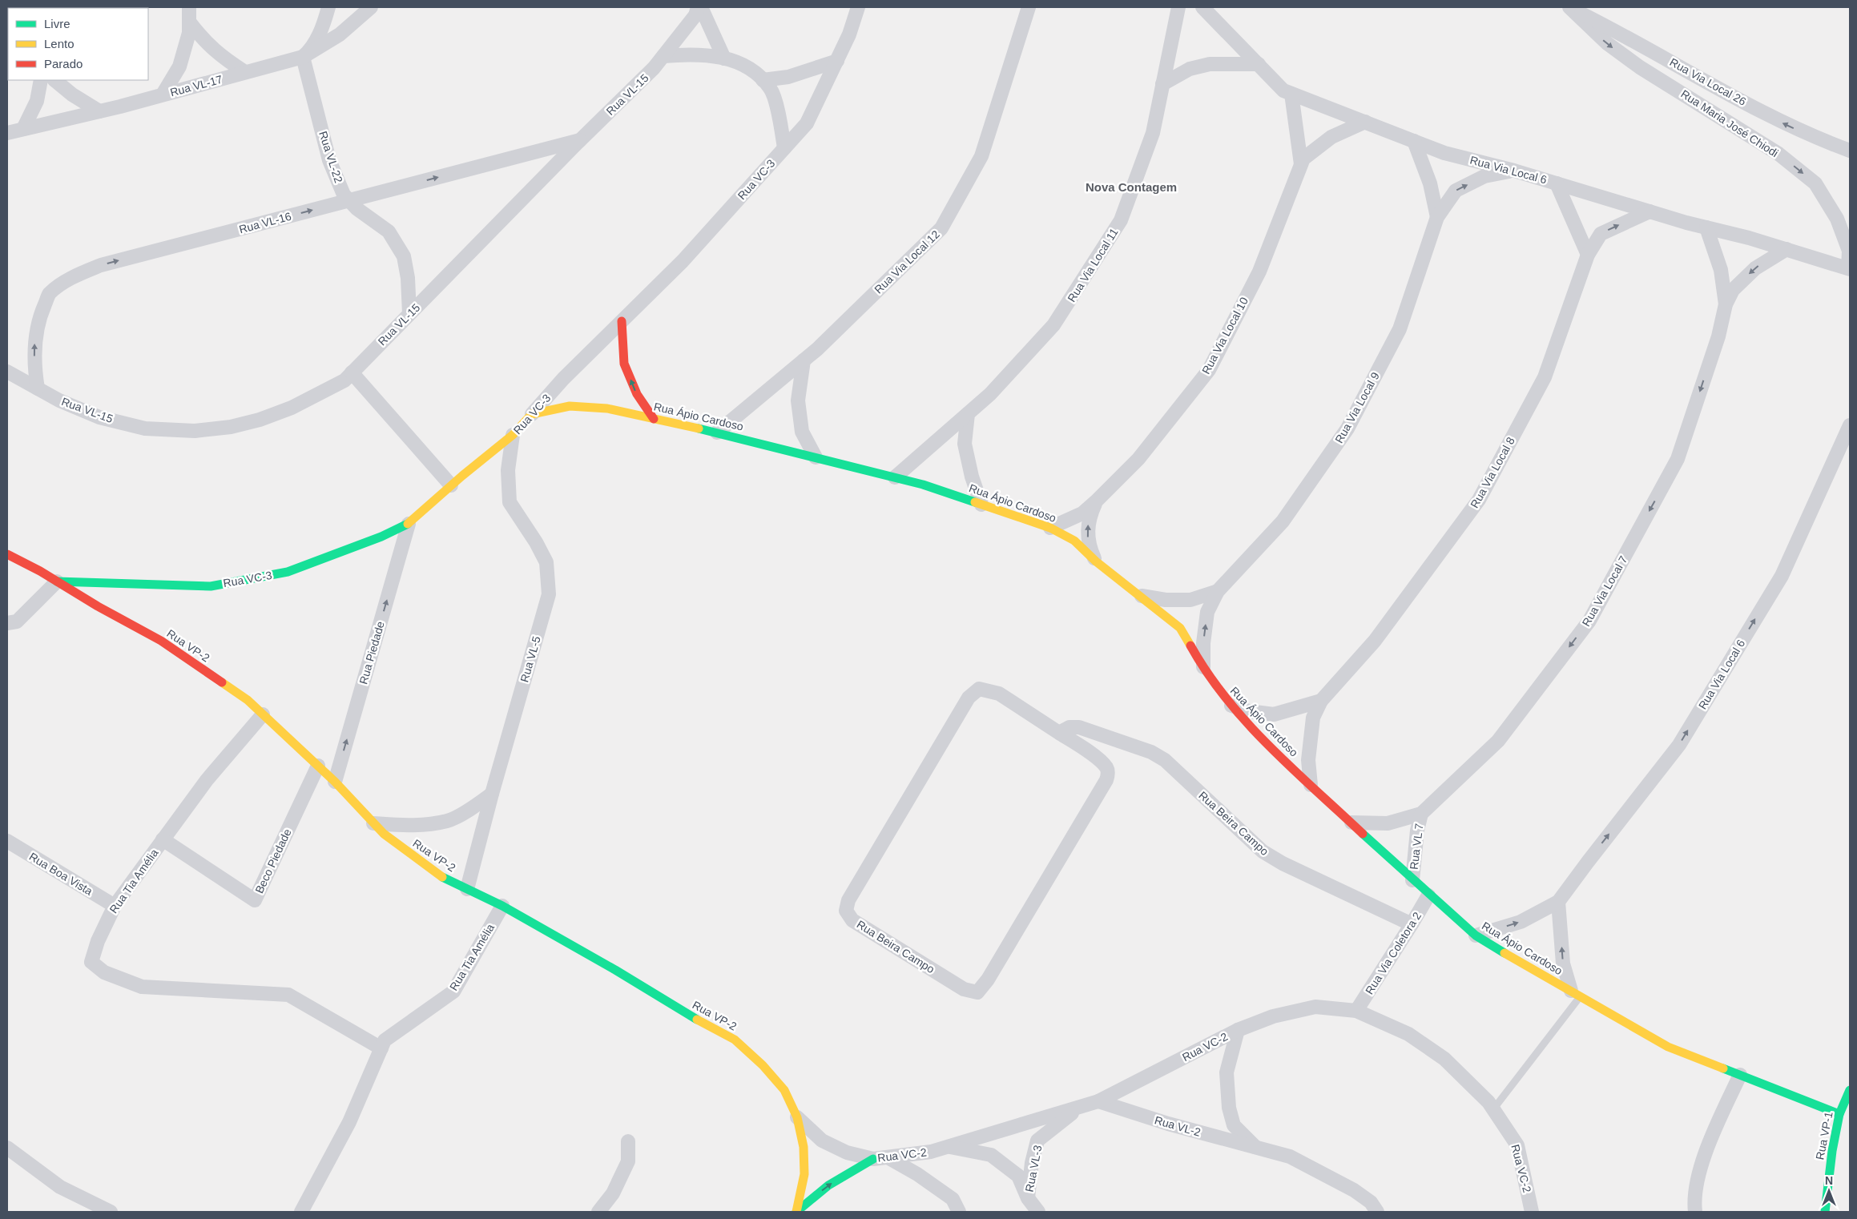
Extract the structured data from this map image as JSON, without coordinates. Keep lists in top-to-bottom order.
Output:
{
  "streets": {
    "street": [
      "Rua Via Local 26",
      "Rua VL-17",
      "Rua VL-15",
      "Rua Maria José Chiodi",
      "Rua VL-22",
      "Rua Via Local 6",
      "Rua VC-3",
      "Rua VL-16",
      "Rua Via Local 12",
      "Rua Via Local 11",
      "Rua Via Local 10",
      "Rua Via Local 9",
      "Rua Ápio Cardoso",
      "Rua Via Local 8",
      "Rua Via Local 7",
      "Rua VP-2",
      "Rua Piedade",
      "Rua VL-5",
      "Rua Beira Campo",
      "Rua VL 7",
      "Beco Piedade",
      "Rua Boa Vista",
      "Rua Tia Amélia",
      "Rua Via Coletora 2",
      "Rua VC-2",
      "Rua VL-2",
      "Rua VP-1",
      "Rua VL-3"
    ]
  },
  "crossings": [
    ["Rua Via Local 26", "Rua Maria José Chiodi"],
    ["Rua VL-17", "Rua VL-22"],
    ["Rua VL-15", "Rua VL-22"],
    ["Rua VL-15", "Rua VL-16"],
    ["Rua Maria José Chiodi", "Rua Via Local 6"],
    ["Rua VL-22", "Rua VL-16"],
    ["Rua Via Local 6", "Rua Via Local 10"],
    ["Rua Via Local 6", "Rua Via Local 9"],
    ["Rua Via Local 6", "Rua Ápio Cardoso"],
    ["Rua Via Local 6", "Rua Via Local 8"],
    ["Rua Via Local 6", "Rua Via Local 7"],
    ["Rua VC-3", "Rua Ápio Cardoso"],
    ["Rua VC-3", "Rua VP-2"],
    ["Rua VC-3", "Rua Piedade"],
    ["Rua VC-3", "Rua VL-5"],
    ["Rua Via Local 12", "Rua Ápio Cardoso"],
    ["Rua Via Local 11", "Rua Ápio Cardoso"],
    ["Rua Via Local 10", "Rua Ápio Cardoso"],
    ["Rua Via Local 9", "Rua Ápio Cardoso"],
    ["Rua Ápio Cardoso", "Rua Via Local 8"],
    ["Rua Ápio Cardoso", "Rua Via Local 7"],
    ["Rua Ápio Cardoso", "Rua VL 7"],
    ["Rua Ápio Cardoso", "Rua Via Coletora 2"],
    ["Rua Ápio Cardoso", "Rua VP-1"],
    ["Rua Via Local 7", "Rua VL 7"],
    ["Rua VP-2", "Rua Piedade"],
    ["Rua VP-2", "Rua VL-5"],
    ["Rua VP-2", "Beco Piedade"],
    ["Rua VP-2", "Rua Tia Amélia"],
    ["Rua VP-2", "Rua VC-2"],
    ["Rua Beira Campo", "Rua Via Coletora 2"],
    ["Beco Piedade", "Rua Tia Amélia"],
    ["Rua Boa Vista", "Rua Tia Amélia"],
    ["Rua Via Coletora 2", "Rua VC-2"],
    ["Rua VC-2", "Rua VL-2"],
    ["Rua VC-2", "Rua VL-3"]
  ],
  "one_way": [
    "Rua Via Local 26",
    "Rua Maria José Chiodi",
    "Rua Via Local 6",
    "Rua VL-16",
    "Rua Via Local 7",
    "Rua Piedade"
  ],
  "districts": ["Nova Contagem"],
  "legend": ["Livre", "Lento", "Parado"],
  "north": "top"
}
